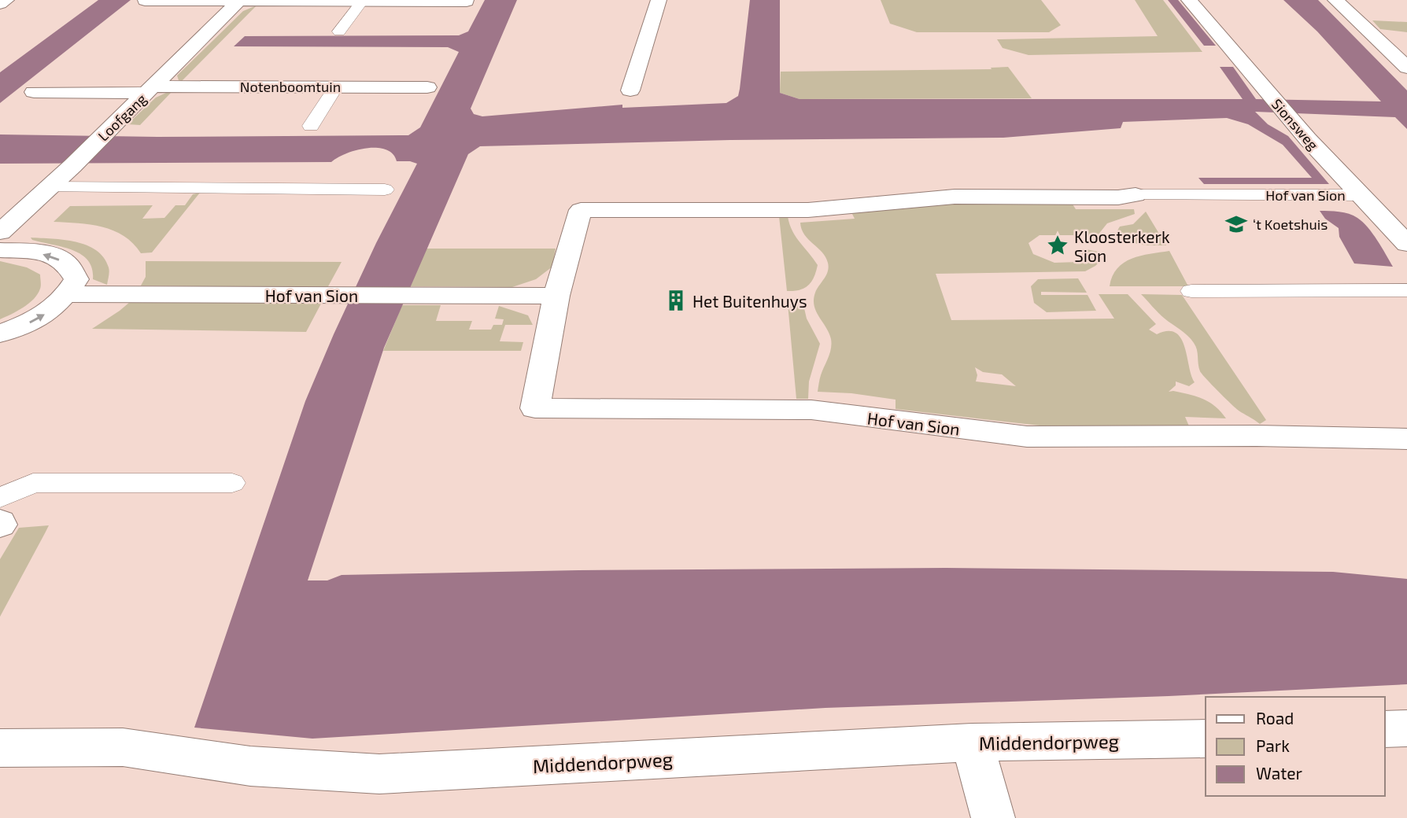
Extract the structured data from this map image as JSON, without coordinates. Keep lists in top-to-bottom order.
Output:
{
  "streets": {
    "street": [
      "Notenboomtuin",
      "Loofgang",
      "Sionsweg",
      "Hof van Sion",
      "Middendorpweg"
    ]
  },
  "crossings": [
    ["Notenboomtuin", "Loofgang"],
    ["Sionsweg", "Hof van Sion"]
  ],
  "places": {
    "school or university": ["‘t Koetshuis"],
    "place": ["Kloosterkerk Sion"],
    "building": ["Het Buitenhuys"]
  },
  "legend": ["Road", "Park", "Water"]
}
